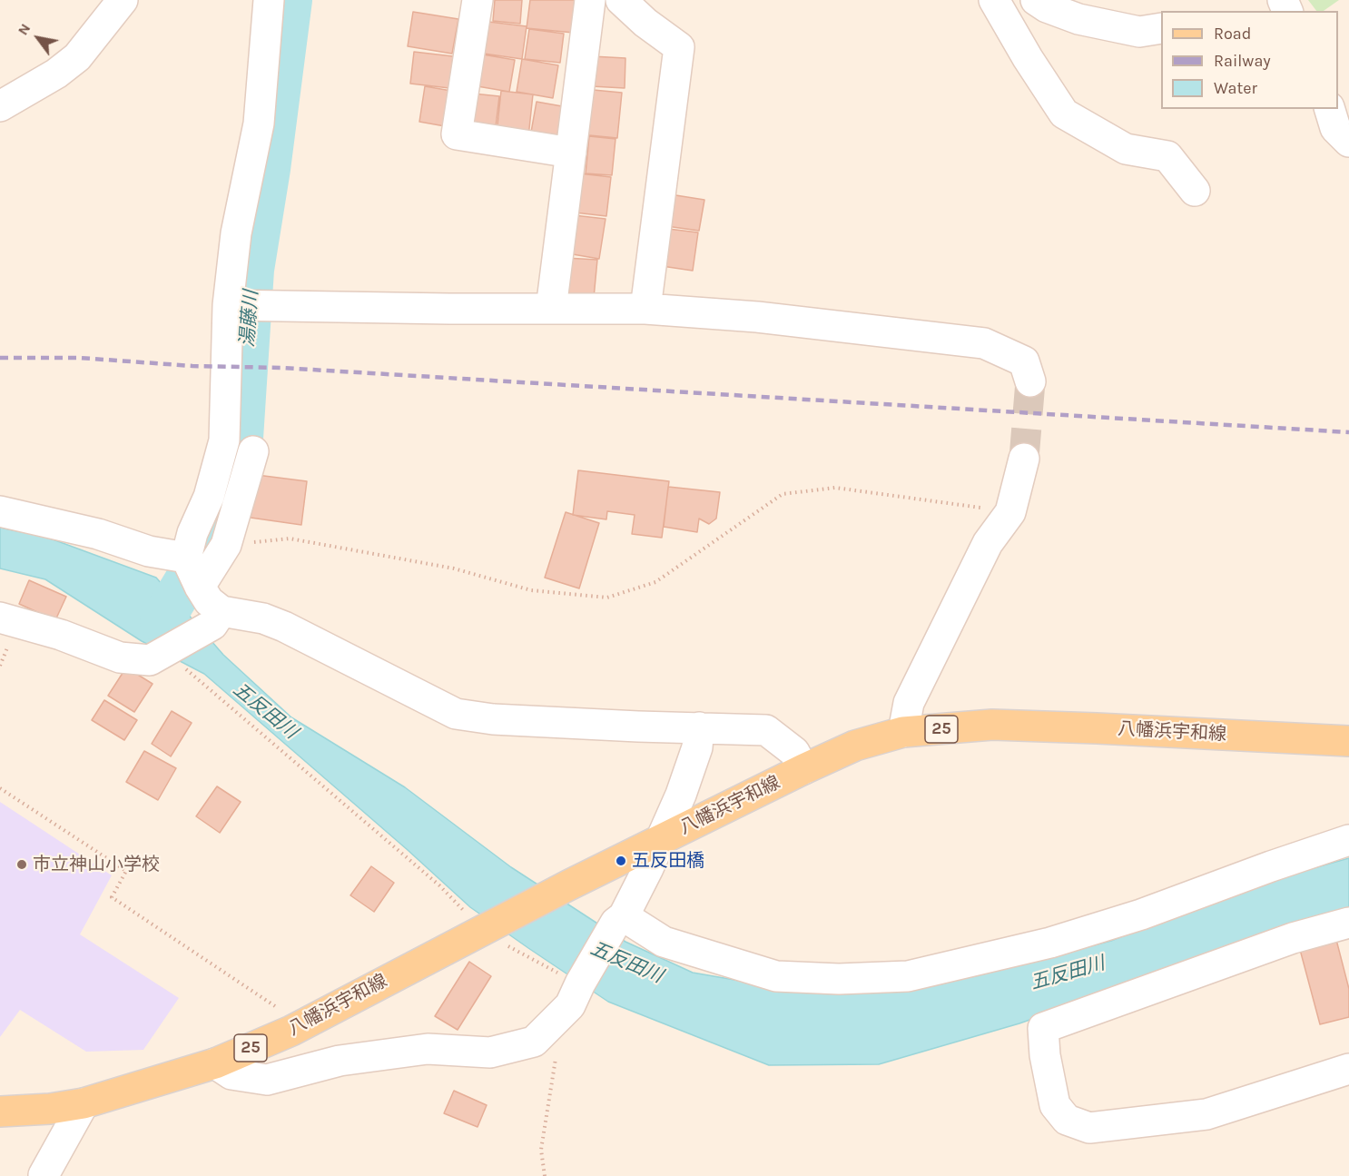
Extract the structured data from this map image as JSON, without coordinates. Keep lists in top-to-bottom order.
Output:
{
  "streets": {
    "main road": ["25", "八幡浜宇和線"]
  },
  "water": ["湯藤川", "五反田川"],
  "places": ["五反田橋", "市立神山小学校"],
  "legend": ["Road", "Railway", "Water"],
  "north": "top left"
}
